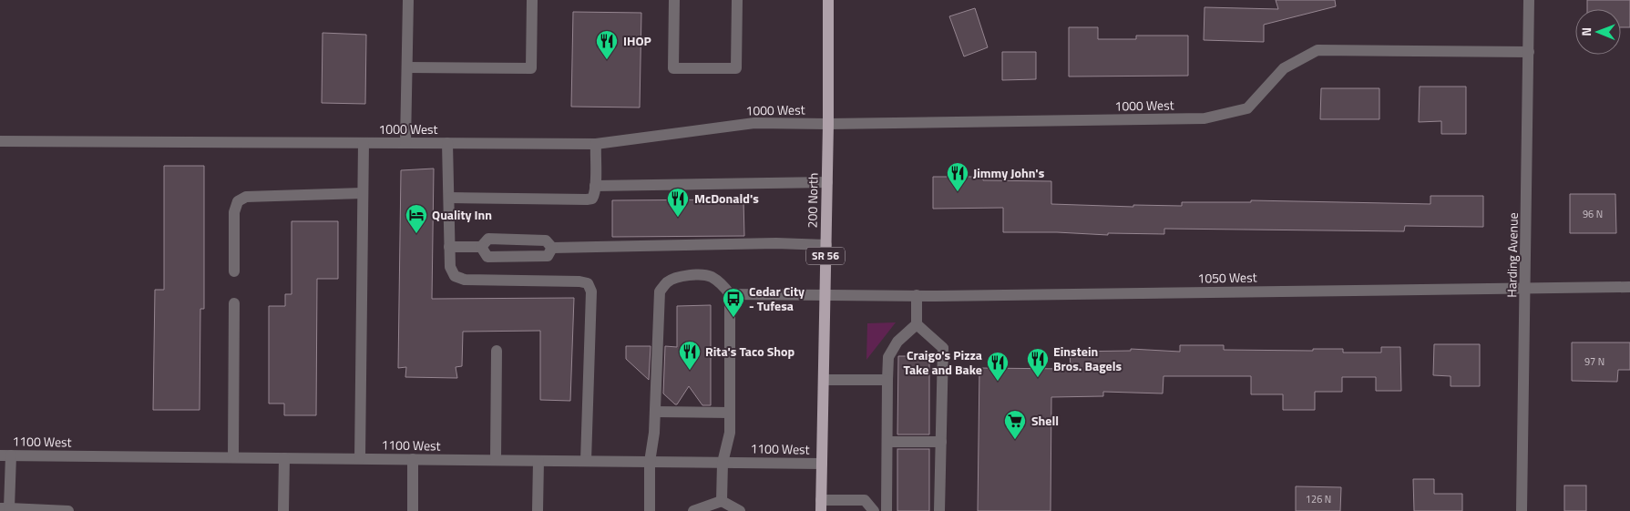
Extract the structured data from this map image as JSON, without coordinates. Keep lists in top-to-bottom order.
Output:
{
  "streets": {
    "main road": ["200 North", "SR 56"],
    "street": [
      "1000 West",
      "Harding Avenue",
      "1050 West",
      "1100 West"
    ]
  },
  "crossings": [
    ["1000 West", "200 North"],
    ["1000 West", "Harding Avenue"],
    ["200 North", "1050 West"],
    ["200 North", "1100 West"],
    ["Harding Avenue", "1050 West"]
  ],
  "places": {
    "restaurant": [
      "IHOP",
      "Jimmy John's",
      "McDonald's",
      "Rita's Taco Shop",
      "Einstein Bros. Bagels",
      "Craigo's Pizza Take and Bake"
    ],
    "hotel": ["Quality Inn"],
    "bus stop": ["Cedar City - Tufesa"],
    "supermarket": ["Shell"]
  },
  "house_numbers": ["96 N", "97 N", "126 N"],
  "north": "left"
}
